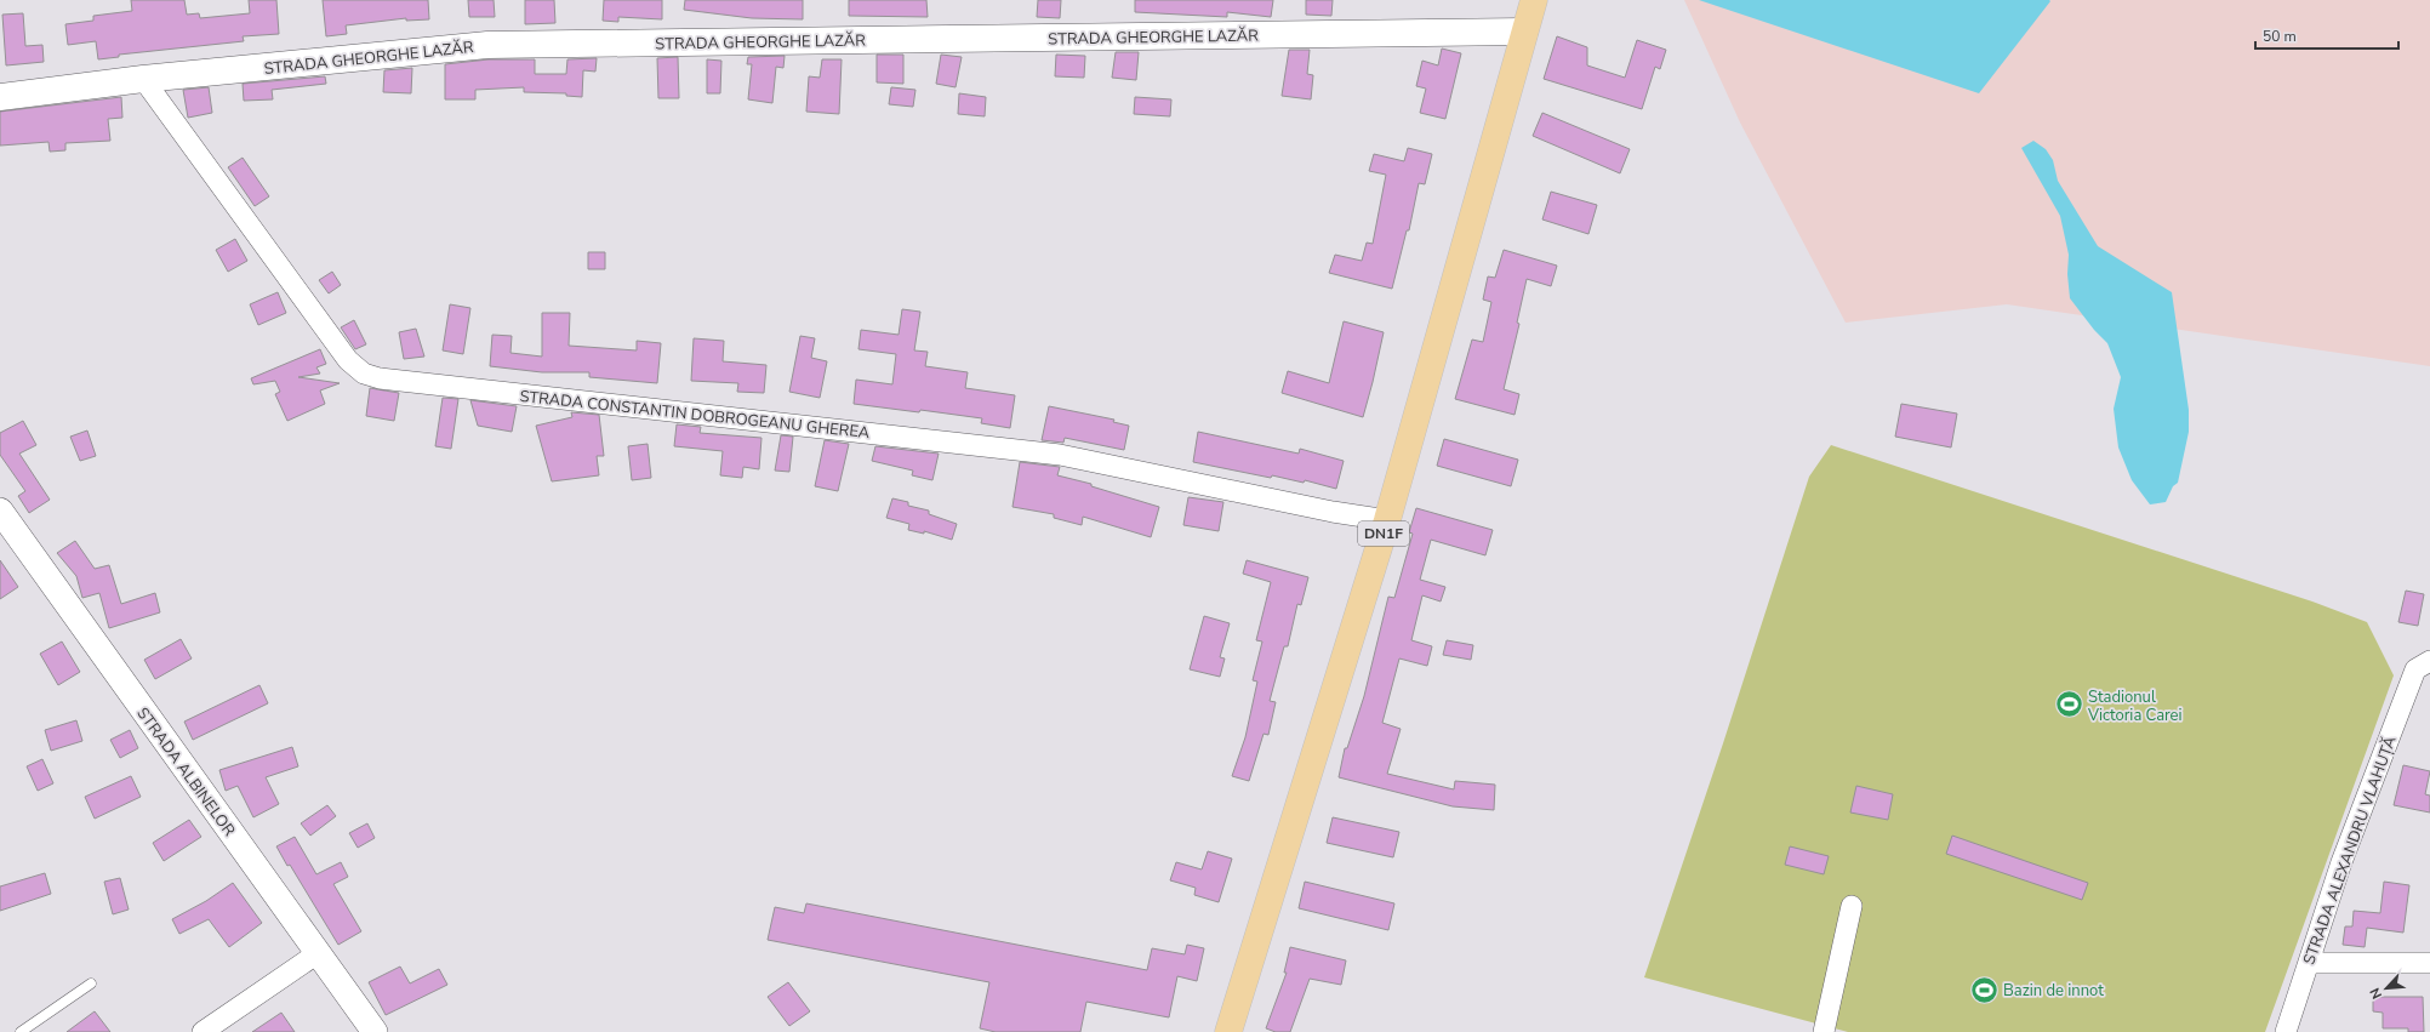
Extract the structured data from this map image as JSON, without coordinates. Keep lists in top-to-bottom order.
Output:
{
  "streets": {
    "main road": ["STRADA GHEORGHE LAZĂR", "DN1F"],
    "street": ["STRADA CONSTANTIN DOBROGEANU GHEREA", "STRADA ALBINELOR", "STRADA ALEXANDRU VLAHUȚĂ"]
  },
  "crossings": [
    ["STRADA GHEORGHE LAZĂR", "STRADA CONSTANTIN DOBROGEANU GHEREA"],
    ["STRADA GHEORGHE LAZĂR", "DN1F"],
    ["STRADA CONSTANTIN DOBROGEANU GHEREA", "DN1F"]
  ],
  "places": {
    "sports": ["Stadionul Victoria Carei", "Bazin de innot"]
  },
  "scale_bar": "50 m",
  "north": "bottom left"
}
